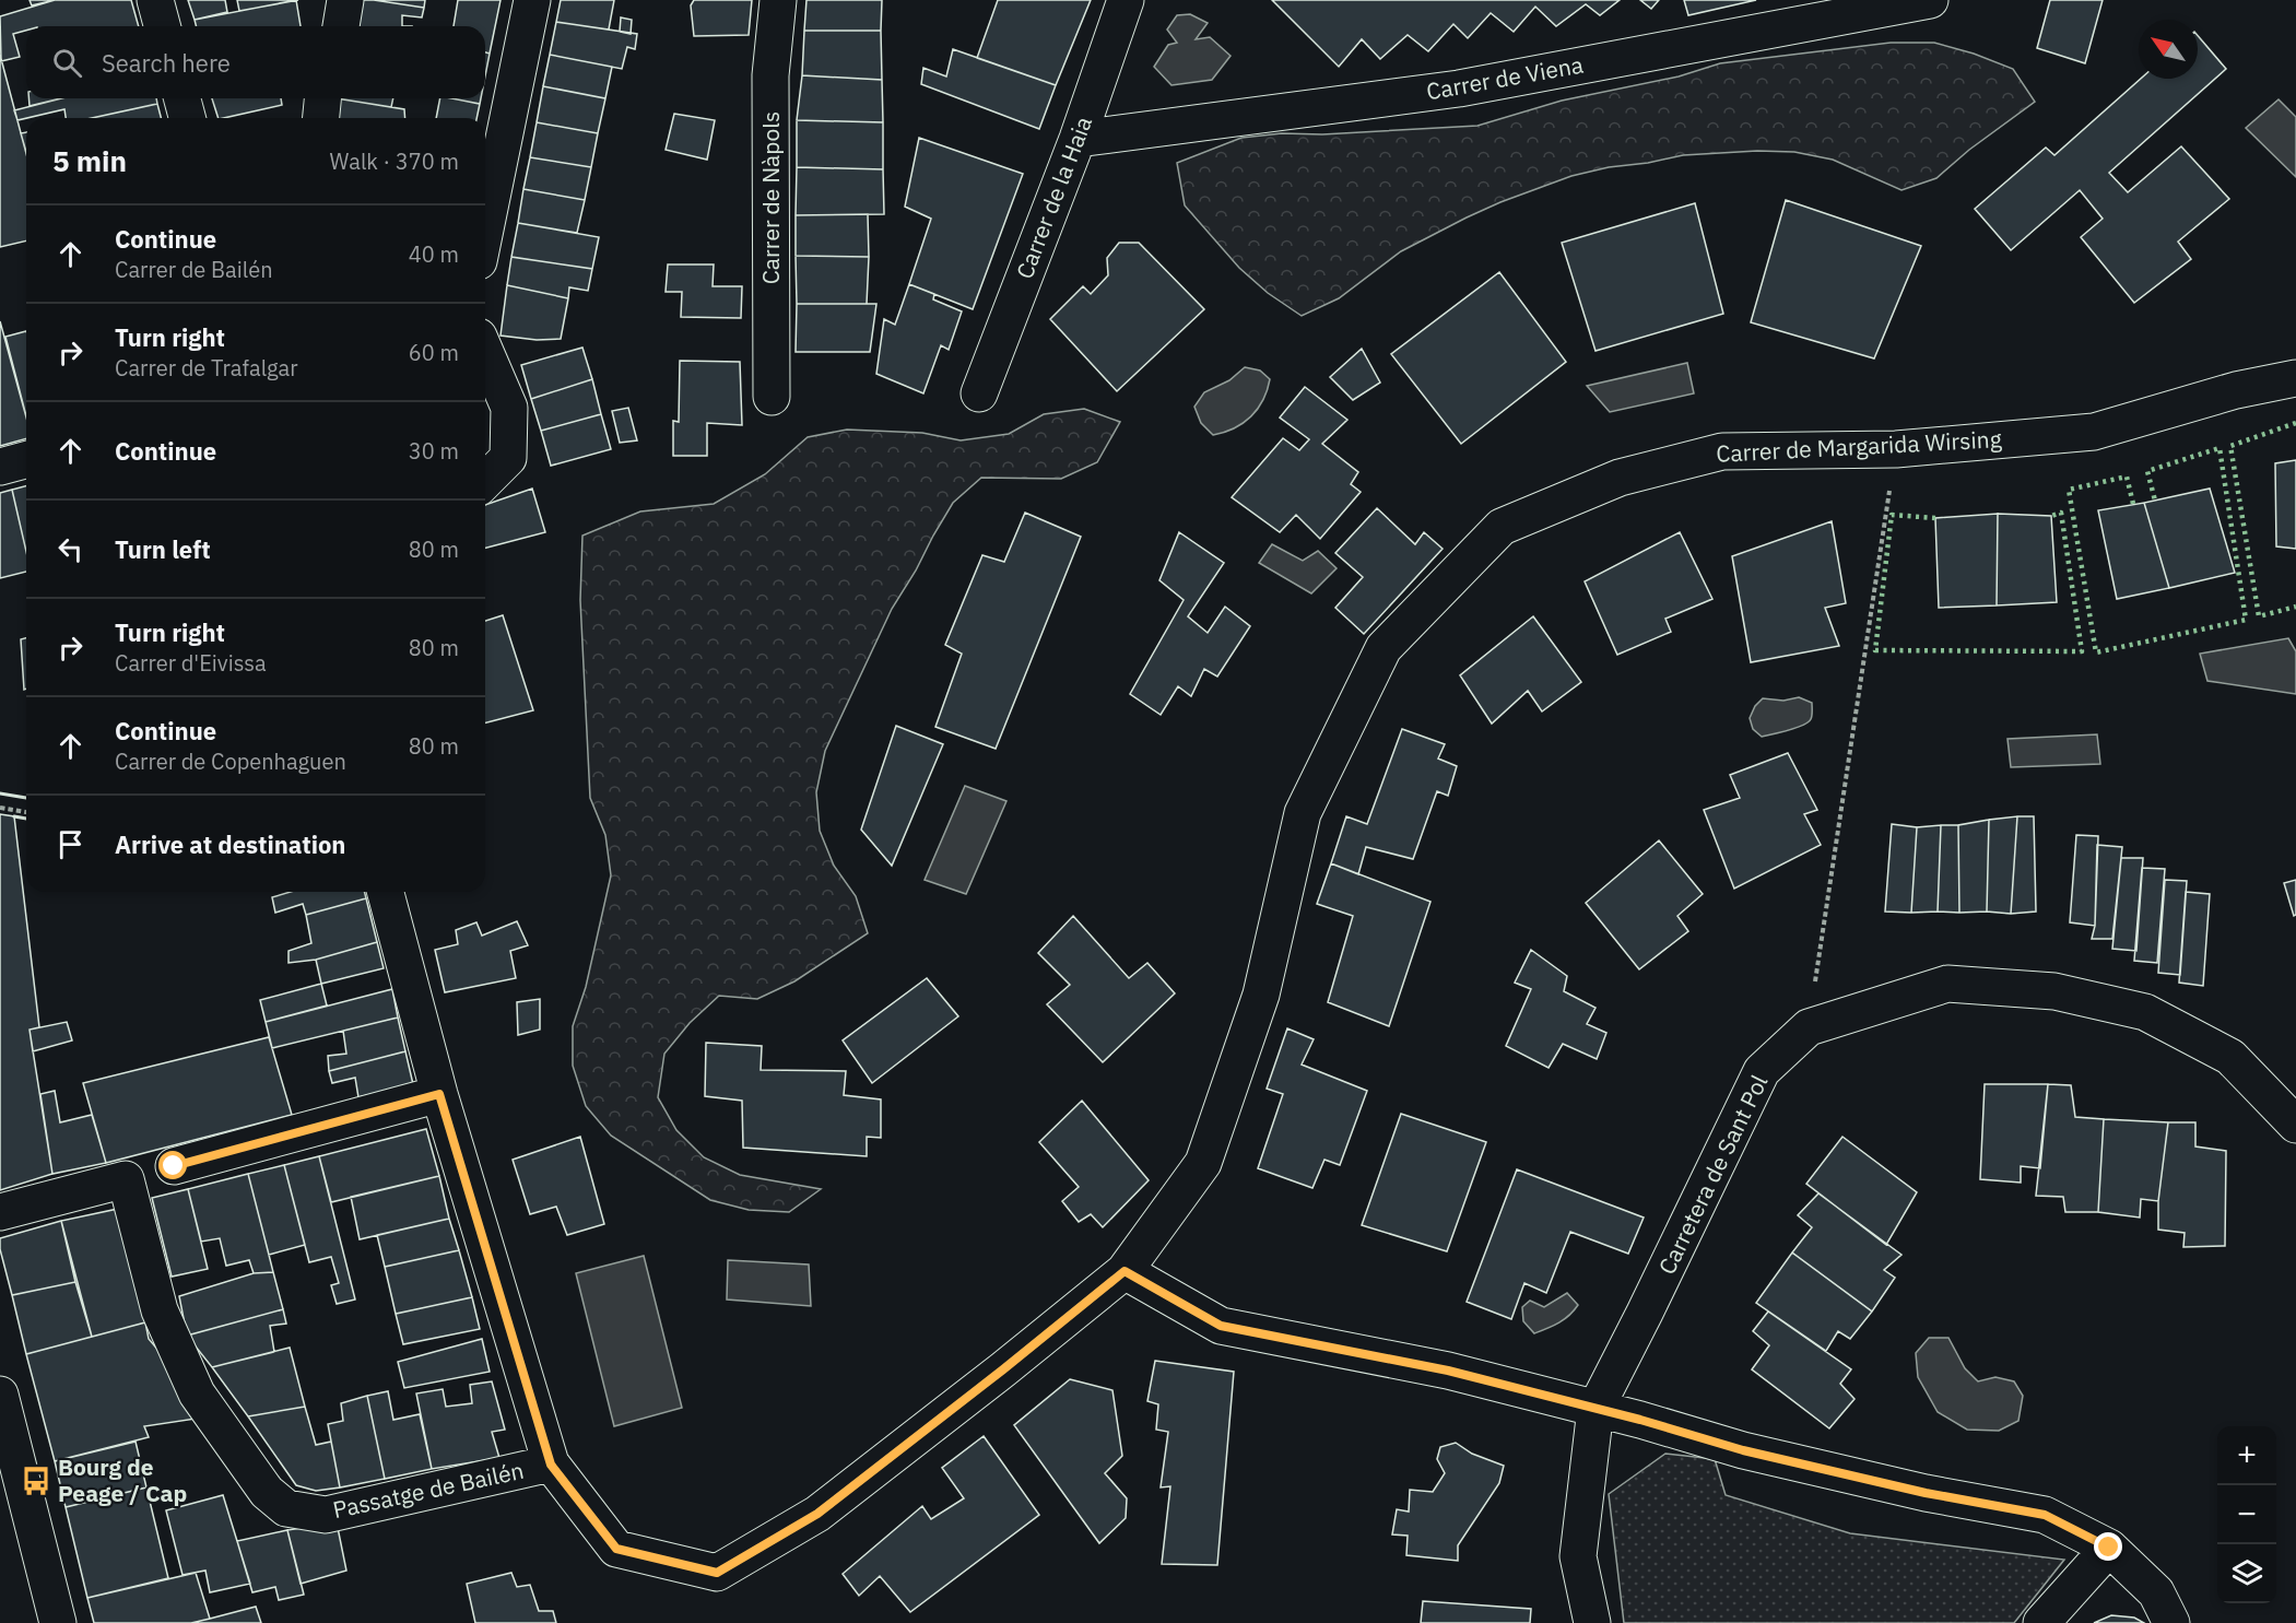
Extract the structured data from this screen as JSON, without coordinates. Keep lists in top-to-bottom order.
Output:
{
  "streets": {
    "street": [
      "Carrer de Viena",
      "Carrer de Nàpols",
      "Carrer de la Haia",
      "Carrer de Margarida Wirsing",
      "Carretera de Sant Pol",
      "Passatge de Bailén"
    ]
  },
  "crossings": [
    ["Carrer de Viena", "Carrer de la Haia"],
    ["Carrer de Margarida Wirsing", "Passatge de Bailén"]
  ],
  "places": {
    "bus stop": ["Bourg de Peage / Cap"]
  },
  "north": "top left",
  "page": {
    "search": "Search here",
    "heading": ["5 min", "Walk · 370 m"],
    "list": [
      ["Continue", "Carrer de Bailén", "40 m"],
      ["Turn right", "Carrer de Trafalgar", "60 m"],
      ["Continue", "30 m"],
      ["Turn left", "80 m"],
      ["Turn right", "Carrer d'Eivissa", "80 m"],
      ["Continue", "Carrer de Copenhaguen", "80 m"],
      "Arrive at destination"
    ],
    "map_buttons": ["+", "−"]
  }
}
